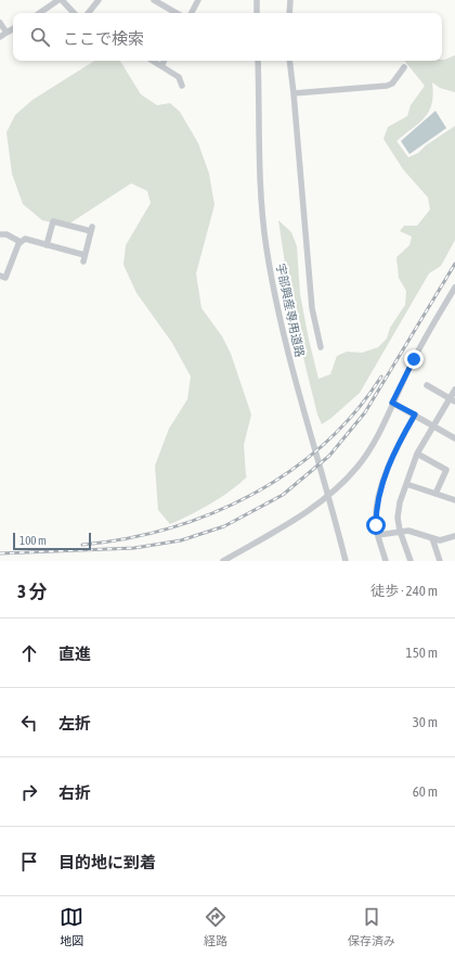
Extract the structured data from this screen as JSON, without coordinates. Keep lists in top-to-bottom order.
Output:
{
  "streets": {
    "street": ["宇部興産専用道路"]
  },
  "scale_bar": "100 m",
  "page": {
    "search": "ここで検索",
    "scale": "100 m",
    "heading": ["3 分", "徒歩 · 240 m"],
    "list": [
      ["直進", "150 m"],
      ["左折", "30 m"],
      ["右折", "60 m"],
      "目的地に到着"
    ],
    "nav": ["地図", "経路", "保存済み"]
  }
}
